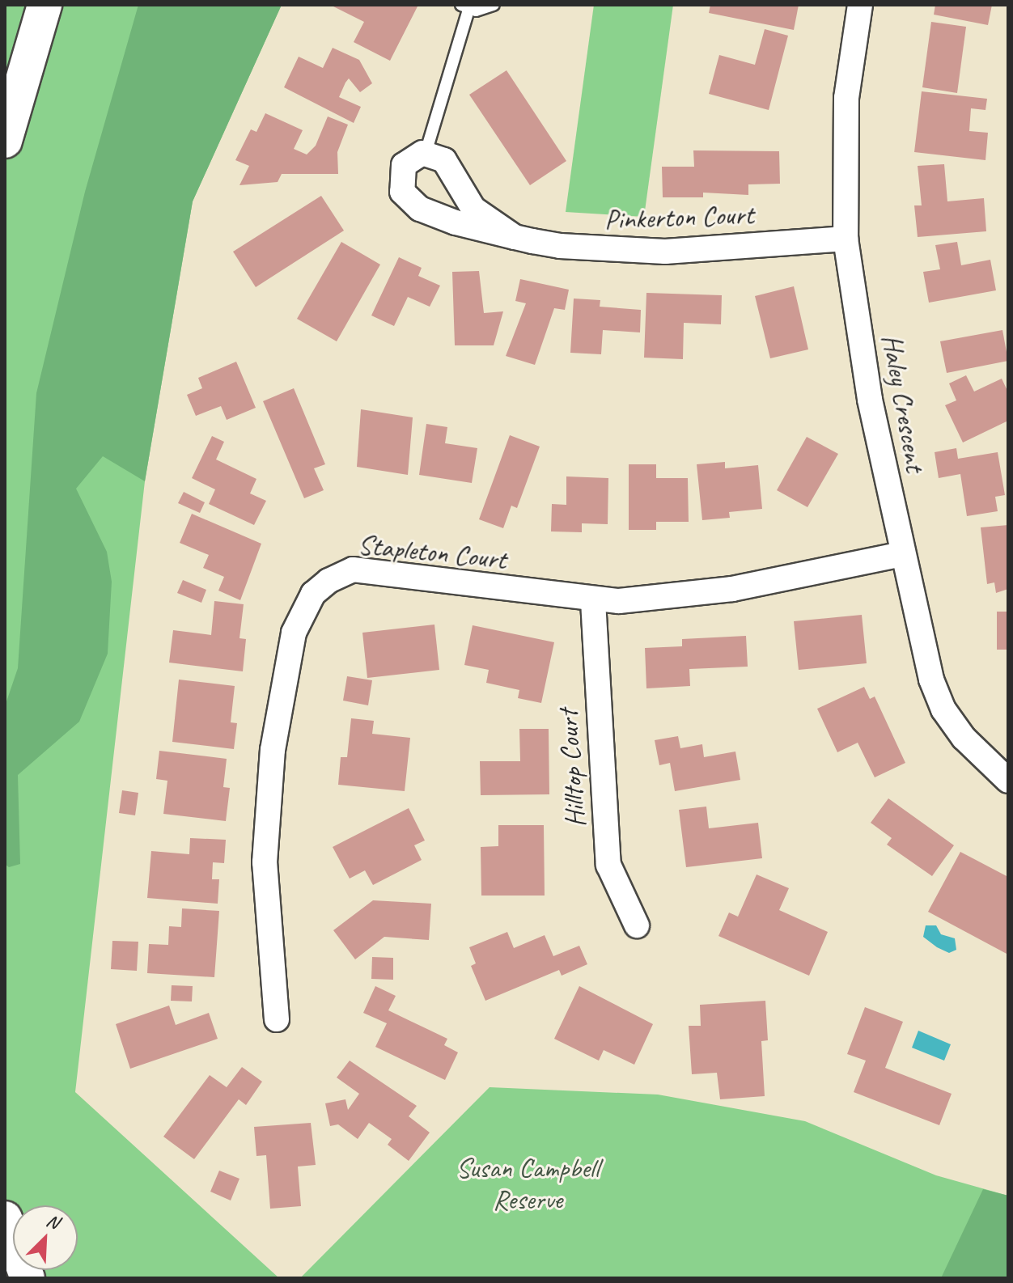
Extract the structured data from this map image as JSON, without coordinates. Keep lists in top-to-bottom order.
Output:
{
  "streets": {
    "street": [
      "Pinkerton Court",
      "Haley Crescent",
      "Stapleton Court",
      "Hilltop Court"
    ]
  },
  "crossings": [
    ["Pinkerton Court", "Haley Crescent"],
    ["Haley Crescent", "Stapleton Court"],
    ["Stapleton Court", "Hilltop Court"]
  ],
  "parks": ["Susan Campbell Reserve"],
  "north": "top right"
}
